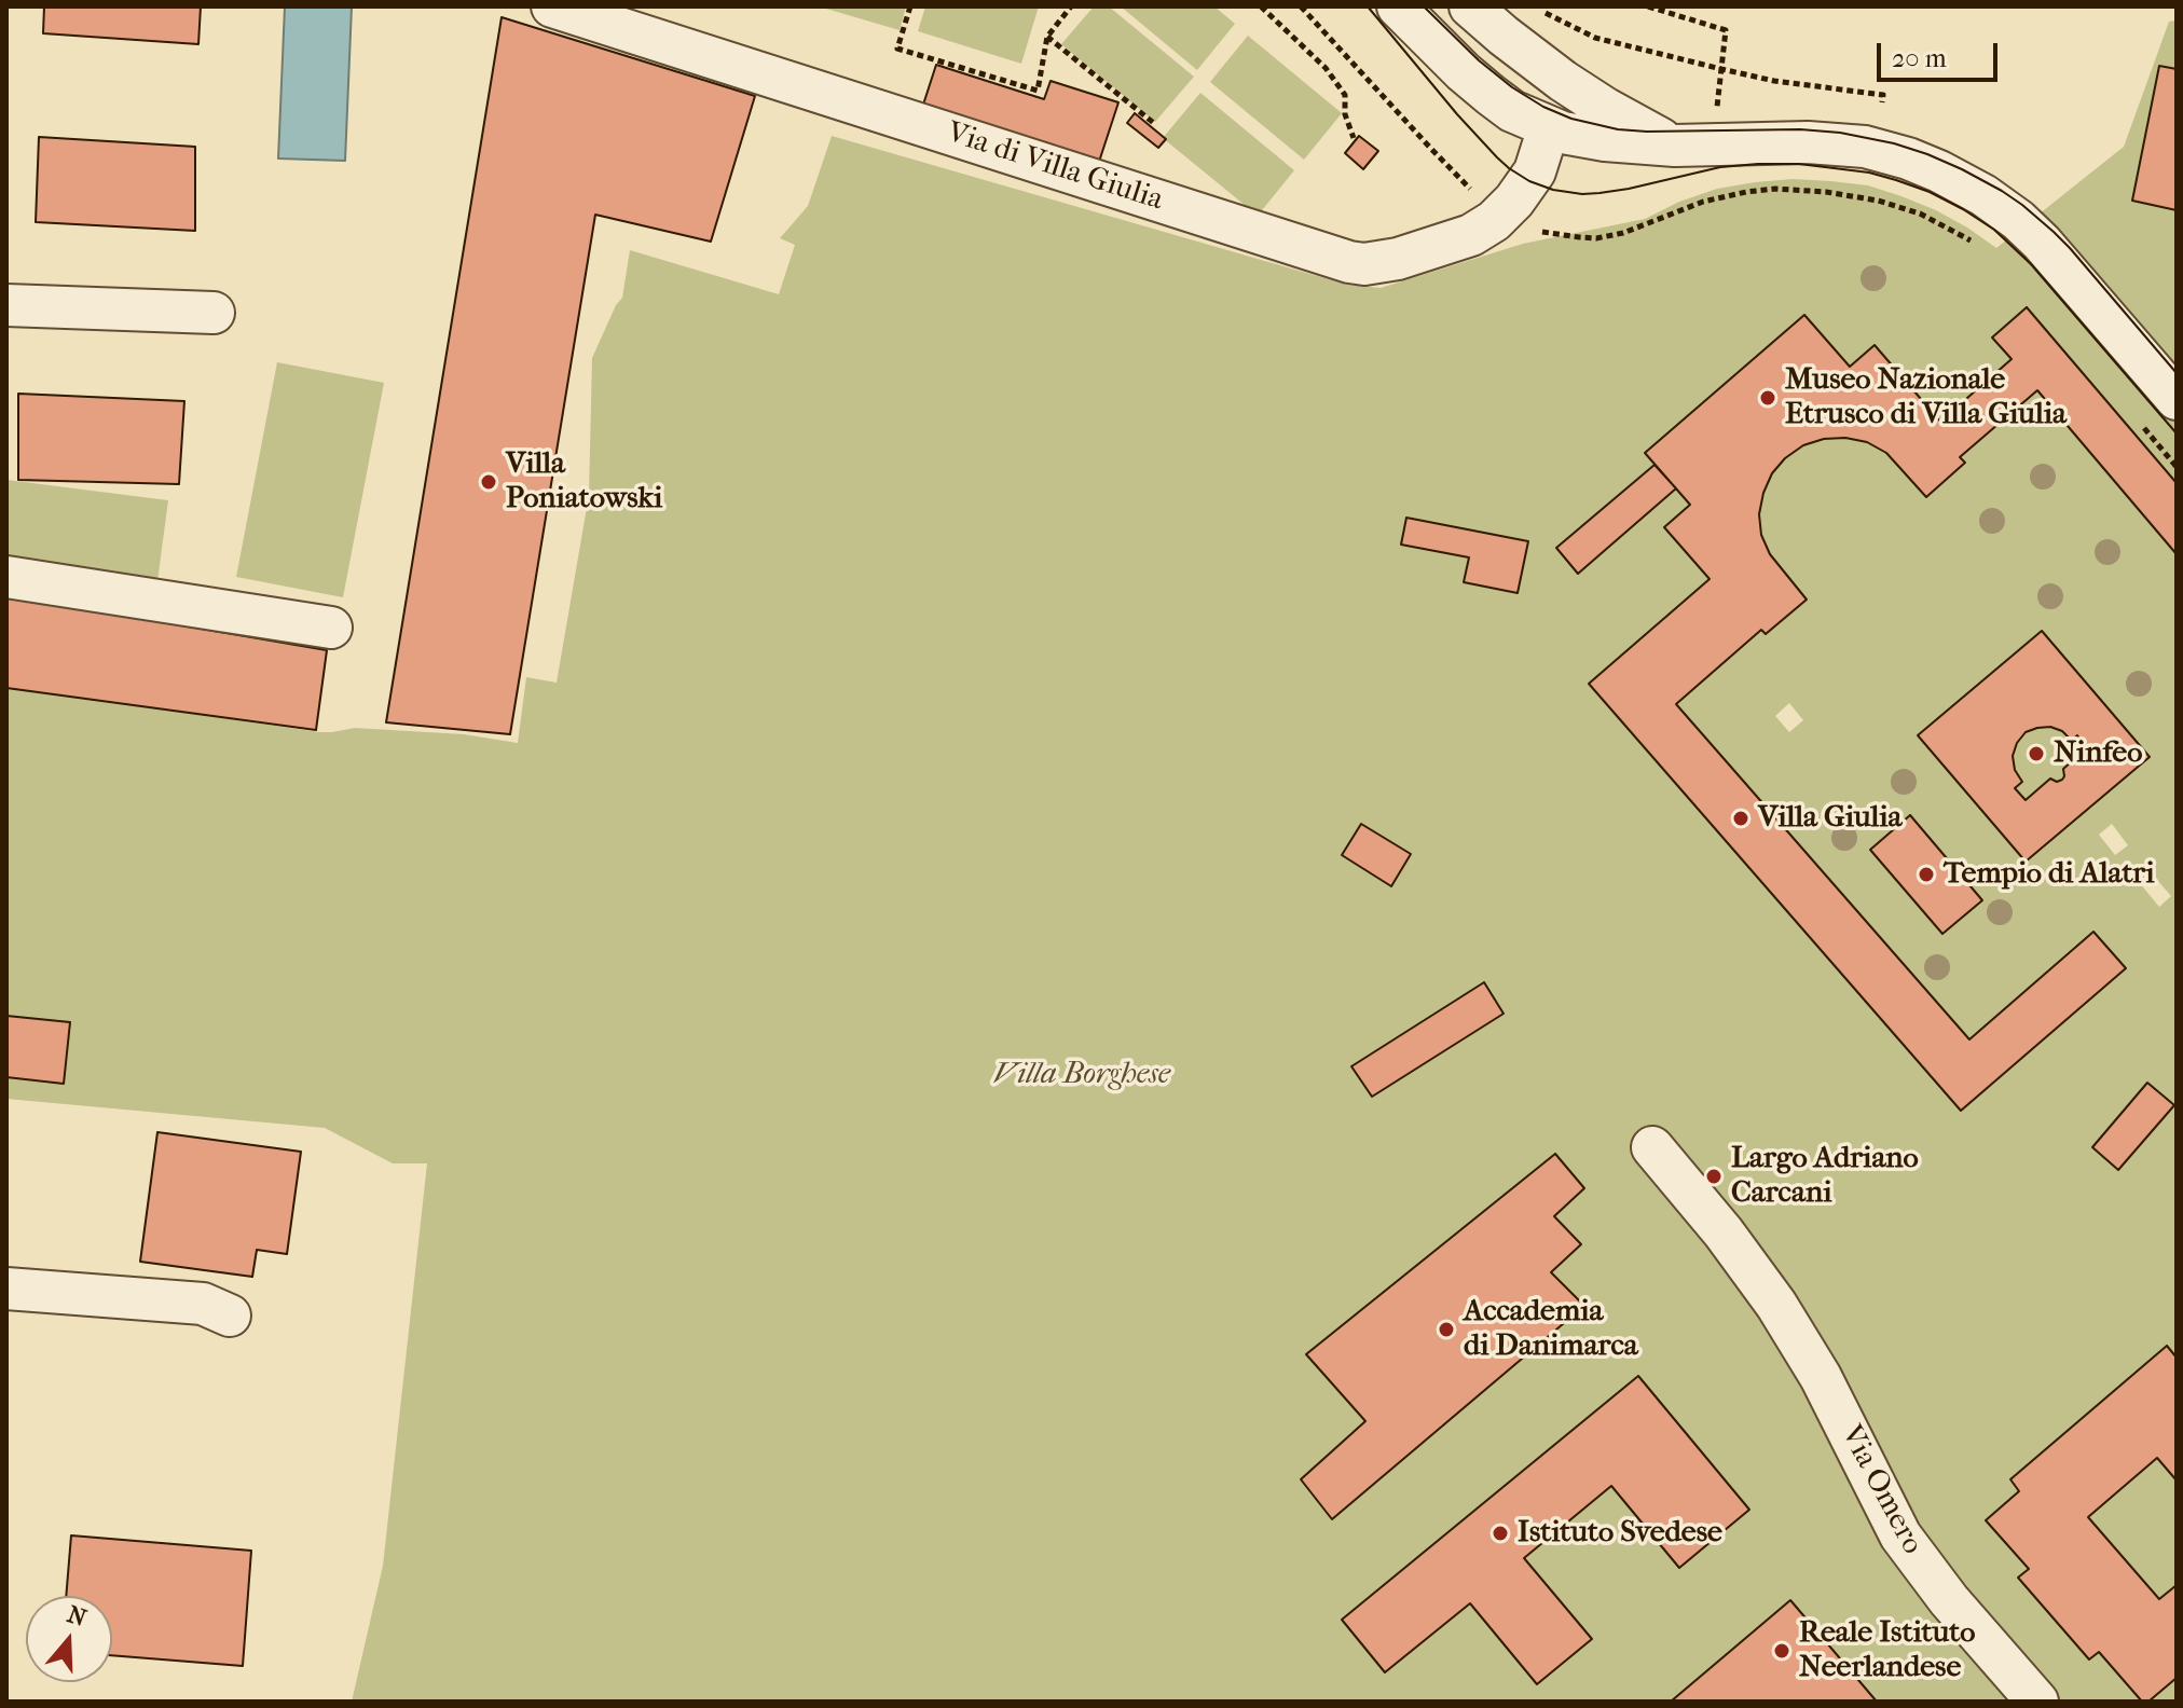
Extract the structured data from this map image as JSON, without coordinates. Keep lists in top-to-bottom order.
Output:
{
  "streets": {
    "street": ["Via di Villa Giulia", "Via Omero"]
  },
  "parks": ["Villa Borghese"],
  "places": [
    "Museo Nazionale Etrusco di Villa Giulia",
    "Villa Poniatowski",
    "Ninfeo",
    "Villa Giulia",
    "Tempio di Alatri",
    "Largo Adriano Carcani",
    "Accademia di Danimarca",
    "Istituto Svedese",
    "Reale Istituto Neerlandese"
  ],
  "scale_bar": "20 m",
  "north": "top"
}
